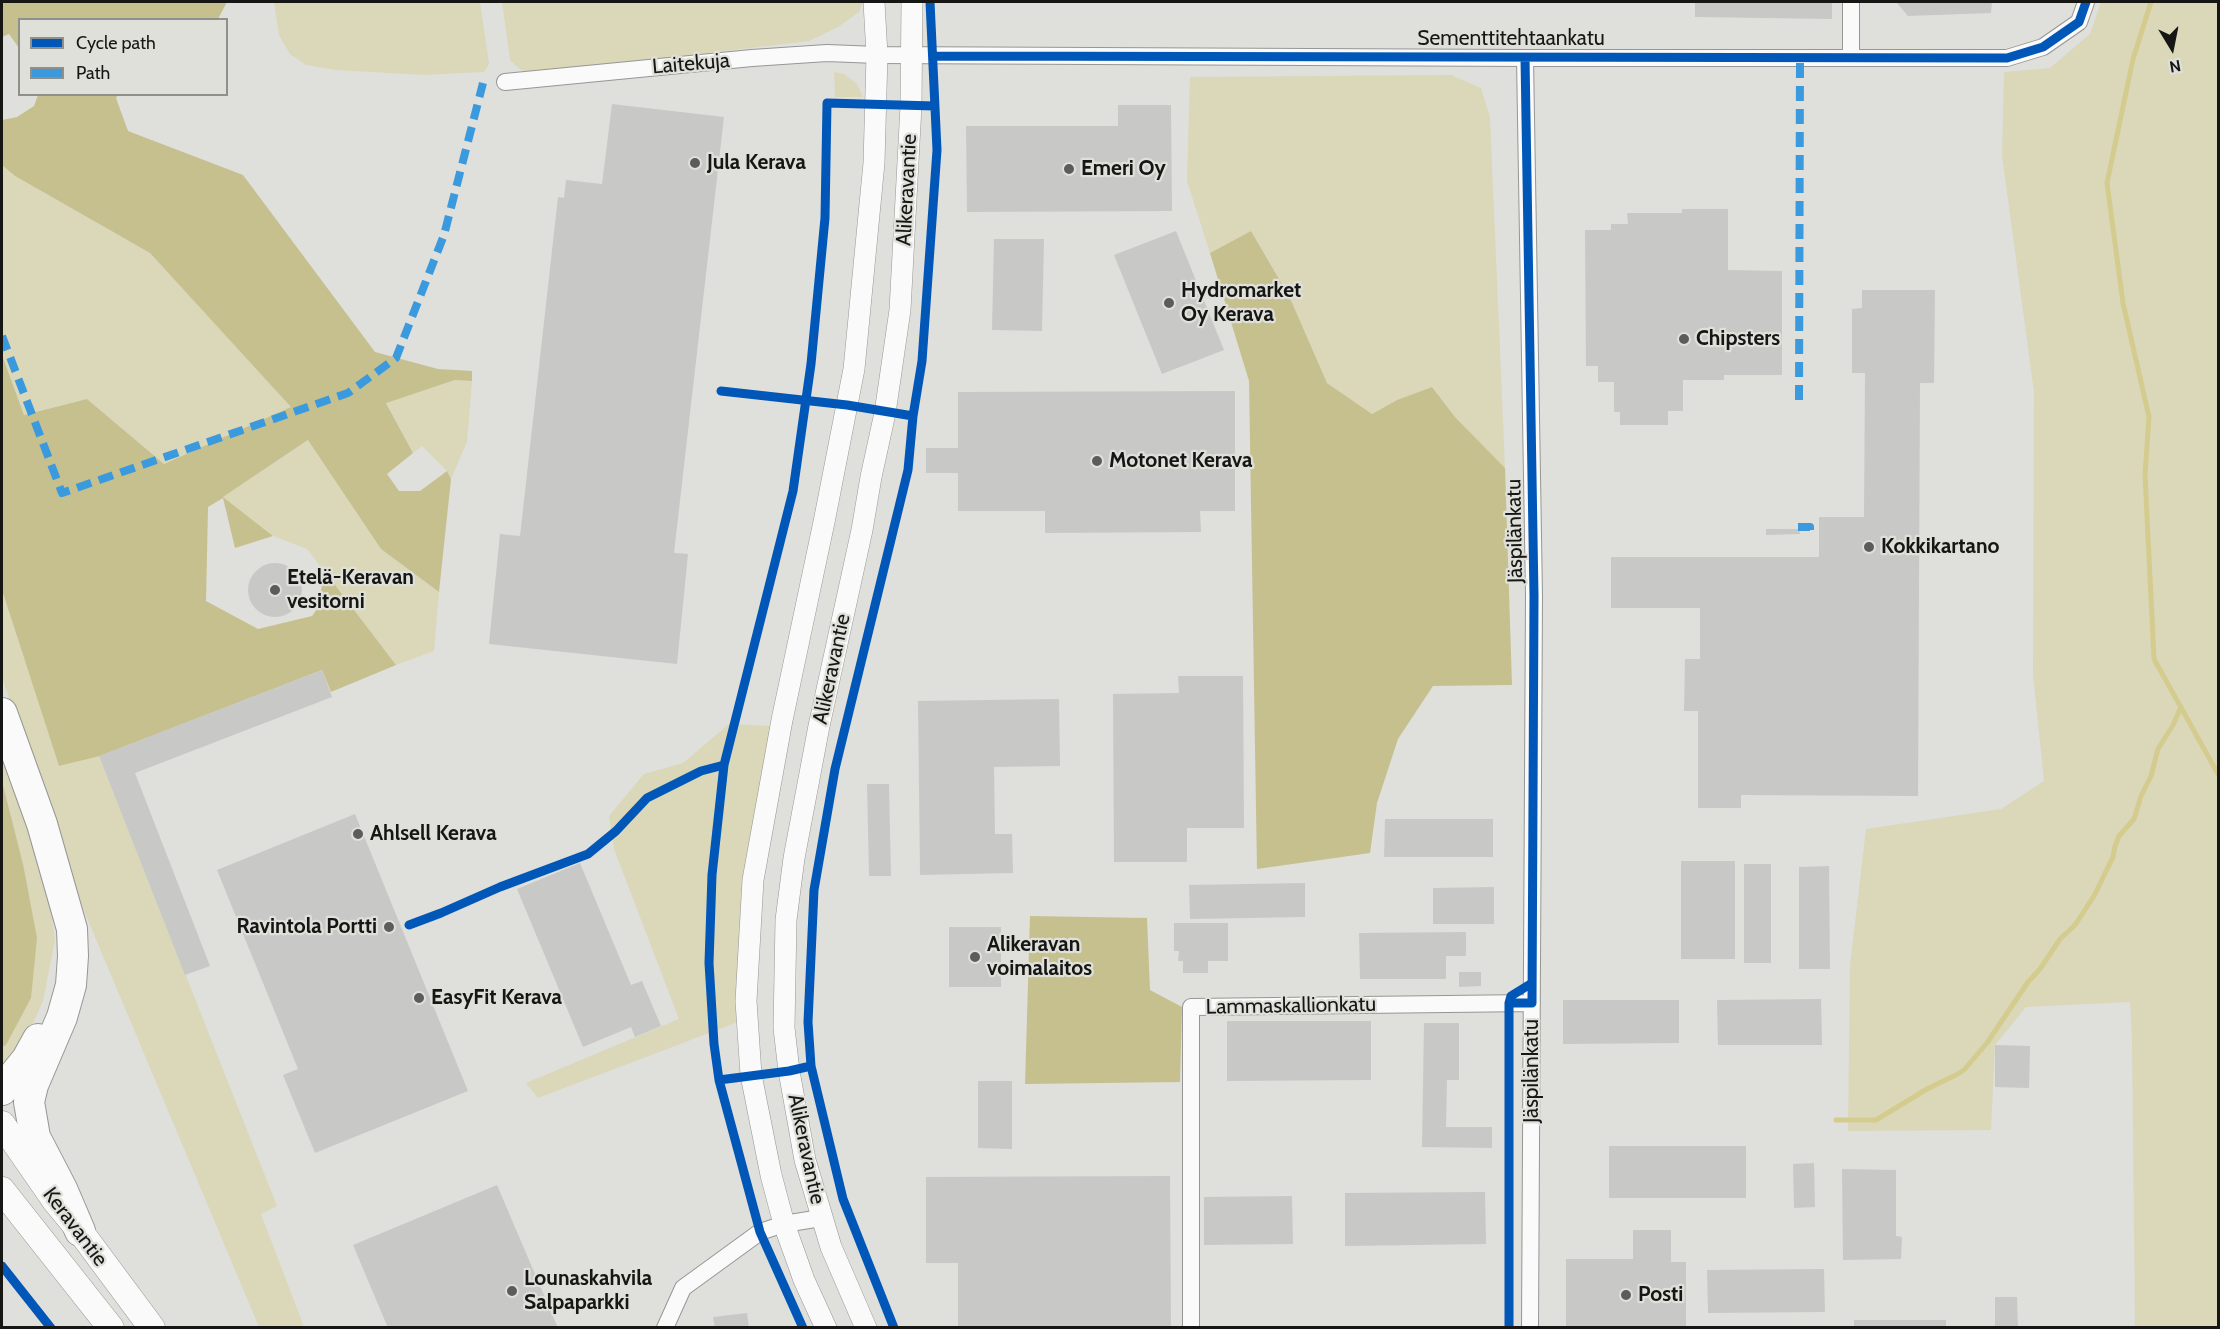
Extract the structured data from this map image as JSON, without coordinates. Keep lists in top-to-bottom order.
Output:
{
  "streets": {
    "main road": ["Keravantie"],
    "street": [
      "Sementtitehtaankatu",
      "Laitekuja",
      "Alikeravantie",
      "Jäspilänkatu",
      "Lammaskallionkatu"
    ]
  },
  "crossings": [
    ["Sementtitehtaankatu", "Laitekuja"],
    ["Sementtitehtaankatu", "Alikeravantie"],
    ["Sementtitehtaankatu", "Jäspilänkatu"],
    ["Laitekuja", "Alikeravantie"],
    ["Jäspilänkatu", "Lammaskallionkatu"]
  ],
  "places": [
    "Jula Kerava",
    "Emeri Oy",
    "Hydromarket Oy Kerava",
    "Chipsters",
    "Motonet Kerava",
    "Kokkikartano",
    "Etelä-Keravan vesitorni",
    "Ahlsell Kerava",
    "Ravintola Portti",
    "Alikeravan voimalaitos",
    "EasyFit Kerava",
    "Lounaskahvila Salpaparkki",
    "Posti"
  ],
  "legend": ["Cycle path", "Path"],
  "north": "bottom"
}
